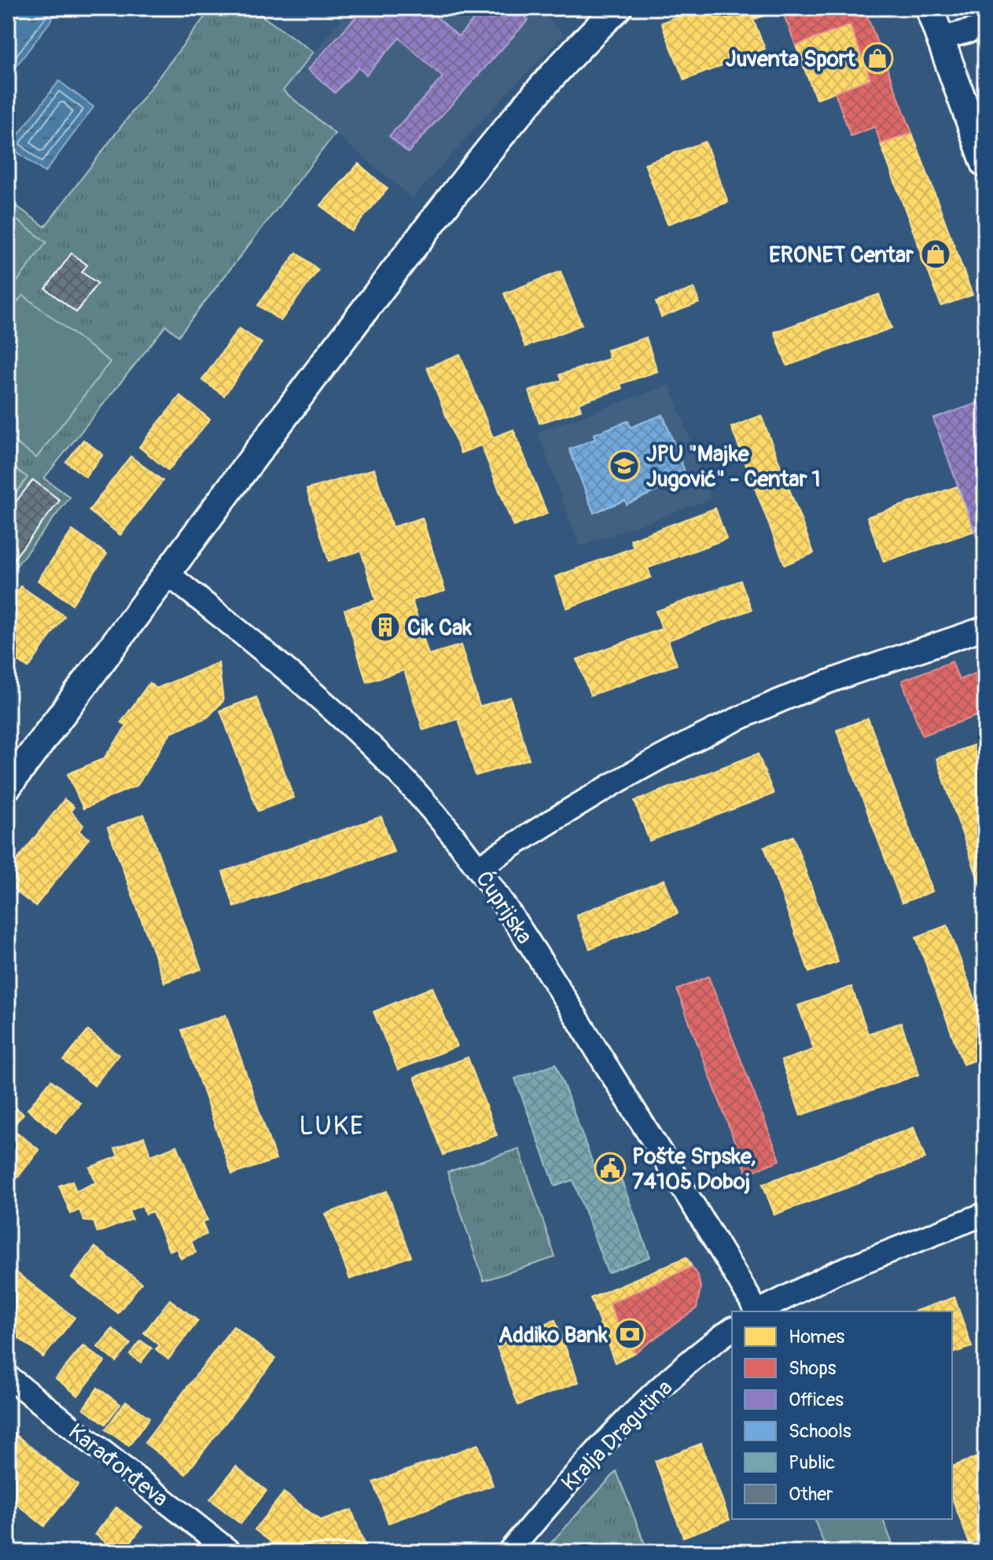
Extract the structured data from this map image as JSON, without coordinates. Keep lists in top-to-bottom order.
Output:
{
  "streets": {
    "street": ["Ćuprijska", "Kralja Dragutina", "Karađorđeva"]
  },
  "districts": ["LUKE"],
  "places": {
    "shop": ["Juventa Sport", "ERONET Centar"],
    "school or university": ["JPU \"Majke Jugović\" - Centar 1"],
    "building": ["Cik Cak"],
    "public building": ["Pošte Srpske, 74105 Doboj"],
    "bank": ["Addiko Bank"]
  },
  "legend": [
    "Homes",
    "Shops",
    "Offices",
    "Schools",
    "Public",
    "Other"
  ]
}
